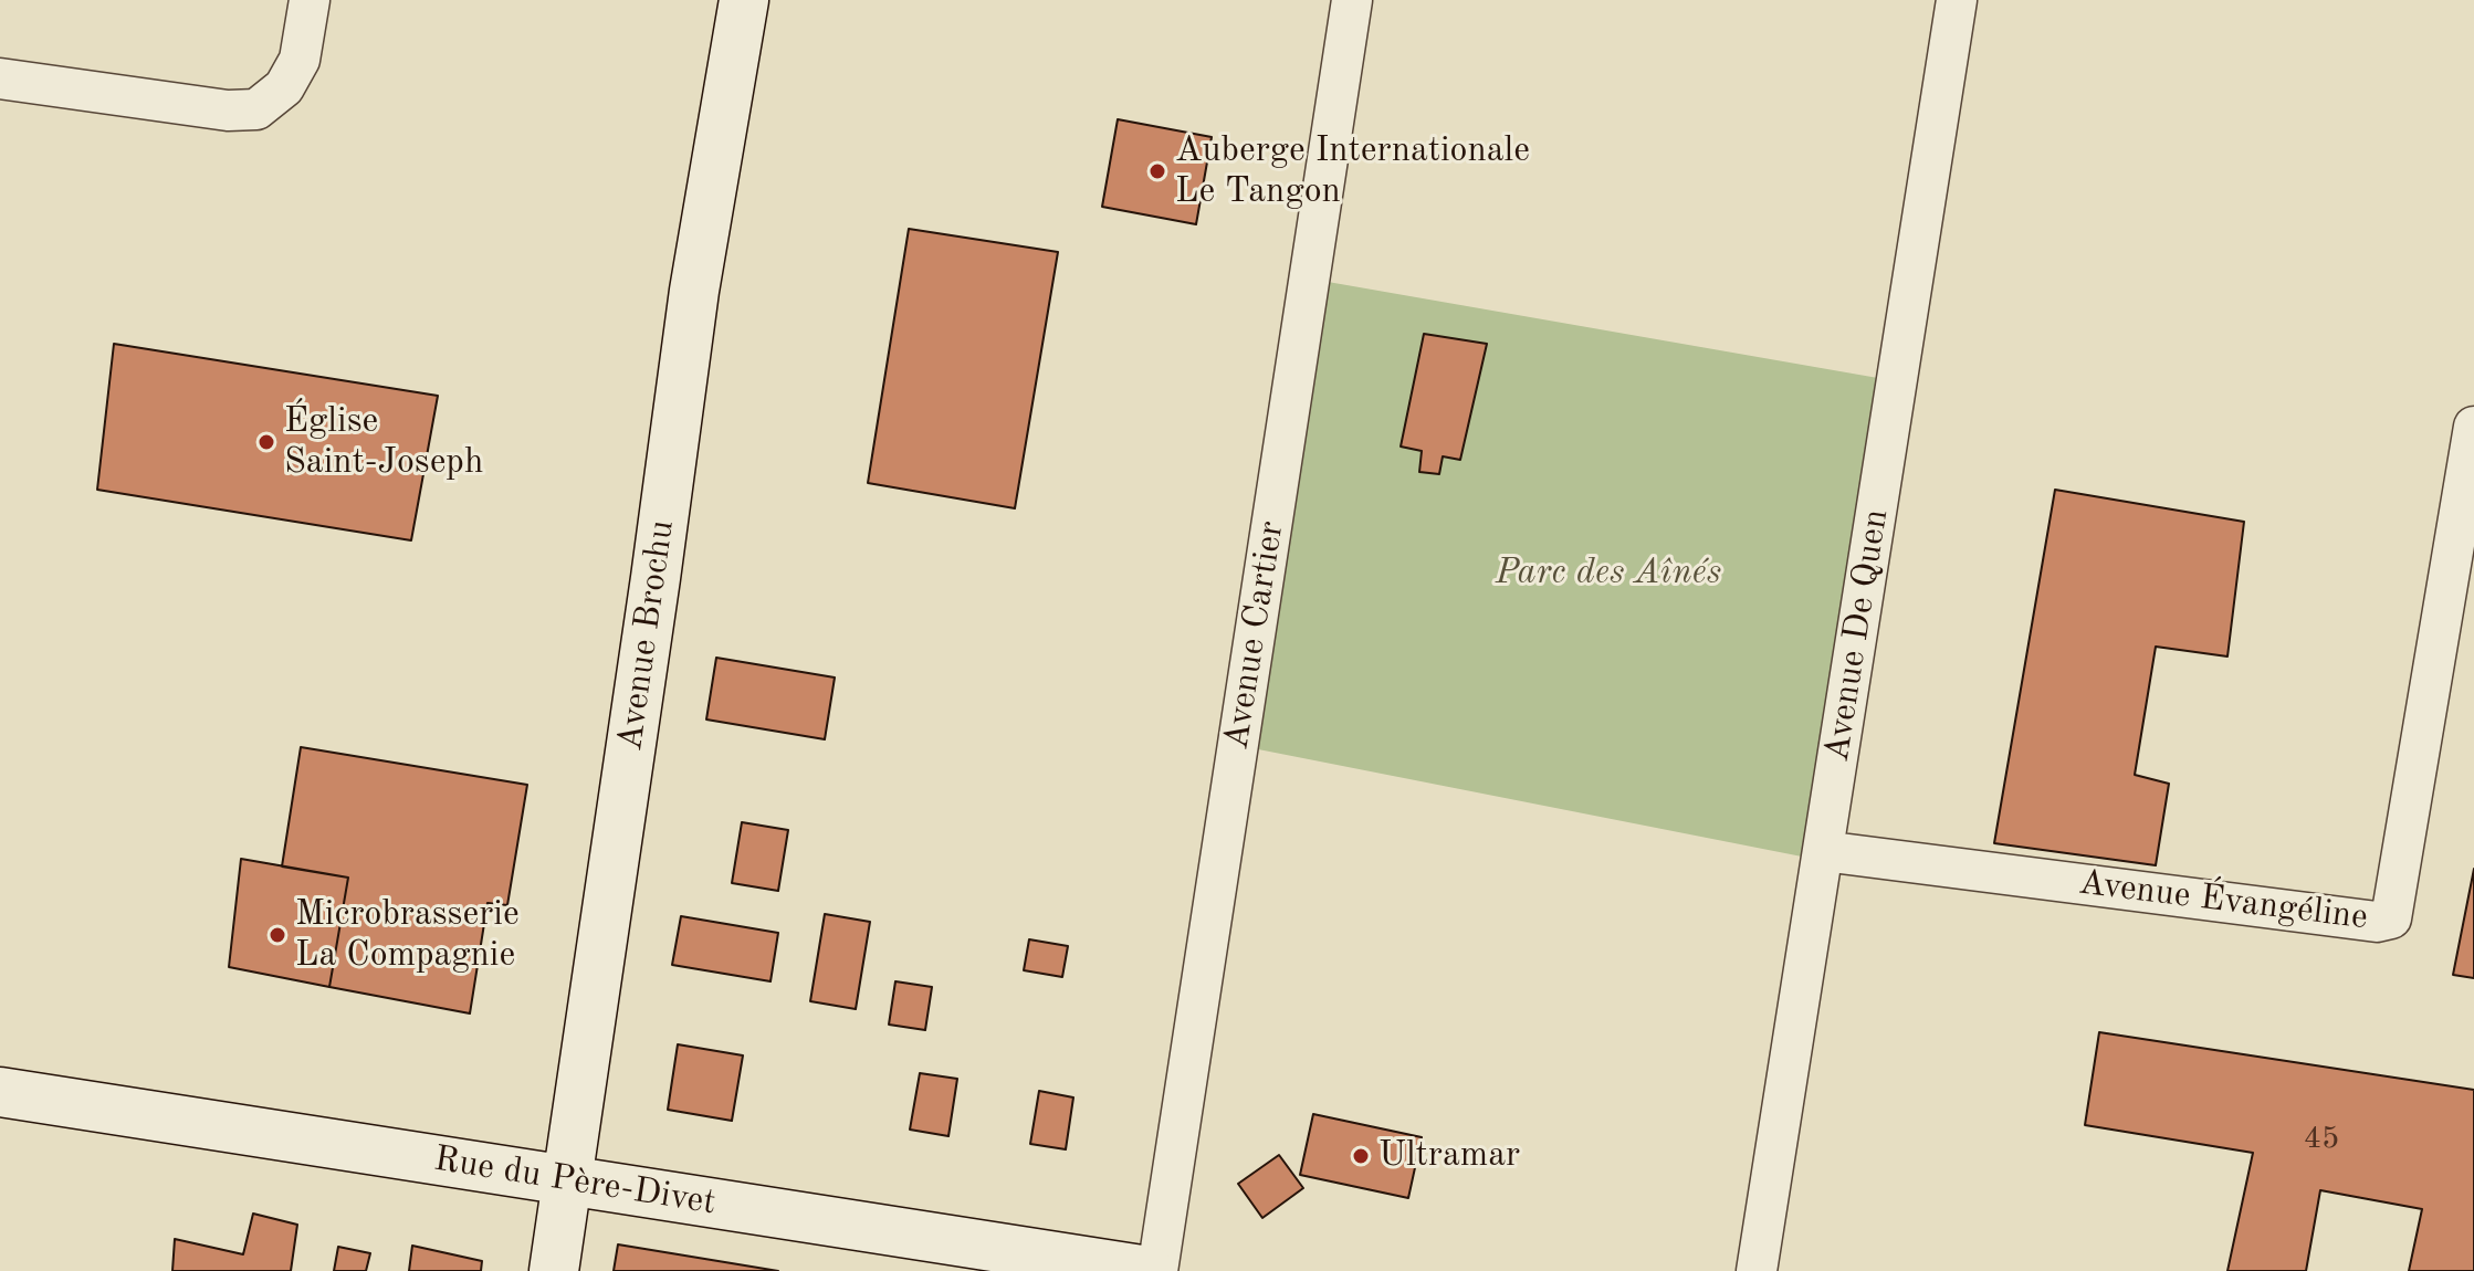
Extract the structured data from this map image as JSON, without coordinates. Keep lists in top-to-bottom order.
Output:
{
  "streets": {
    "street": [
      "Avenue Brochu",
      "Avenue Cartier",
      "Avenue De Quen",
      "Avenue Évangéline",
      "Rue du Père-Divet"
    ]
  },
  "crossings": [
    ["Avenue Brochu", "Rue du Père-Divet"],
    ["Avenue De Quen", "Avenue Évangéline"]
  ],
  "parks": ["Parc des Aînés"],
  "places": [
    "Auberge Internationale Le Tangon",
    "Église Saint-Joseph",
    "Microbrasserie La Compagnie",
    "Ultramar"
  ],
  "house_numbers": ["45"]
}
